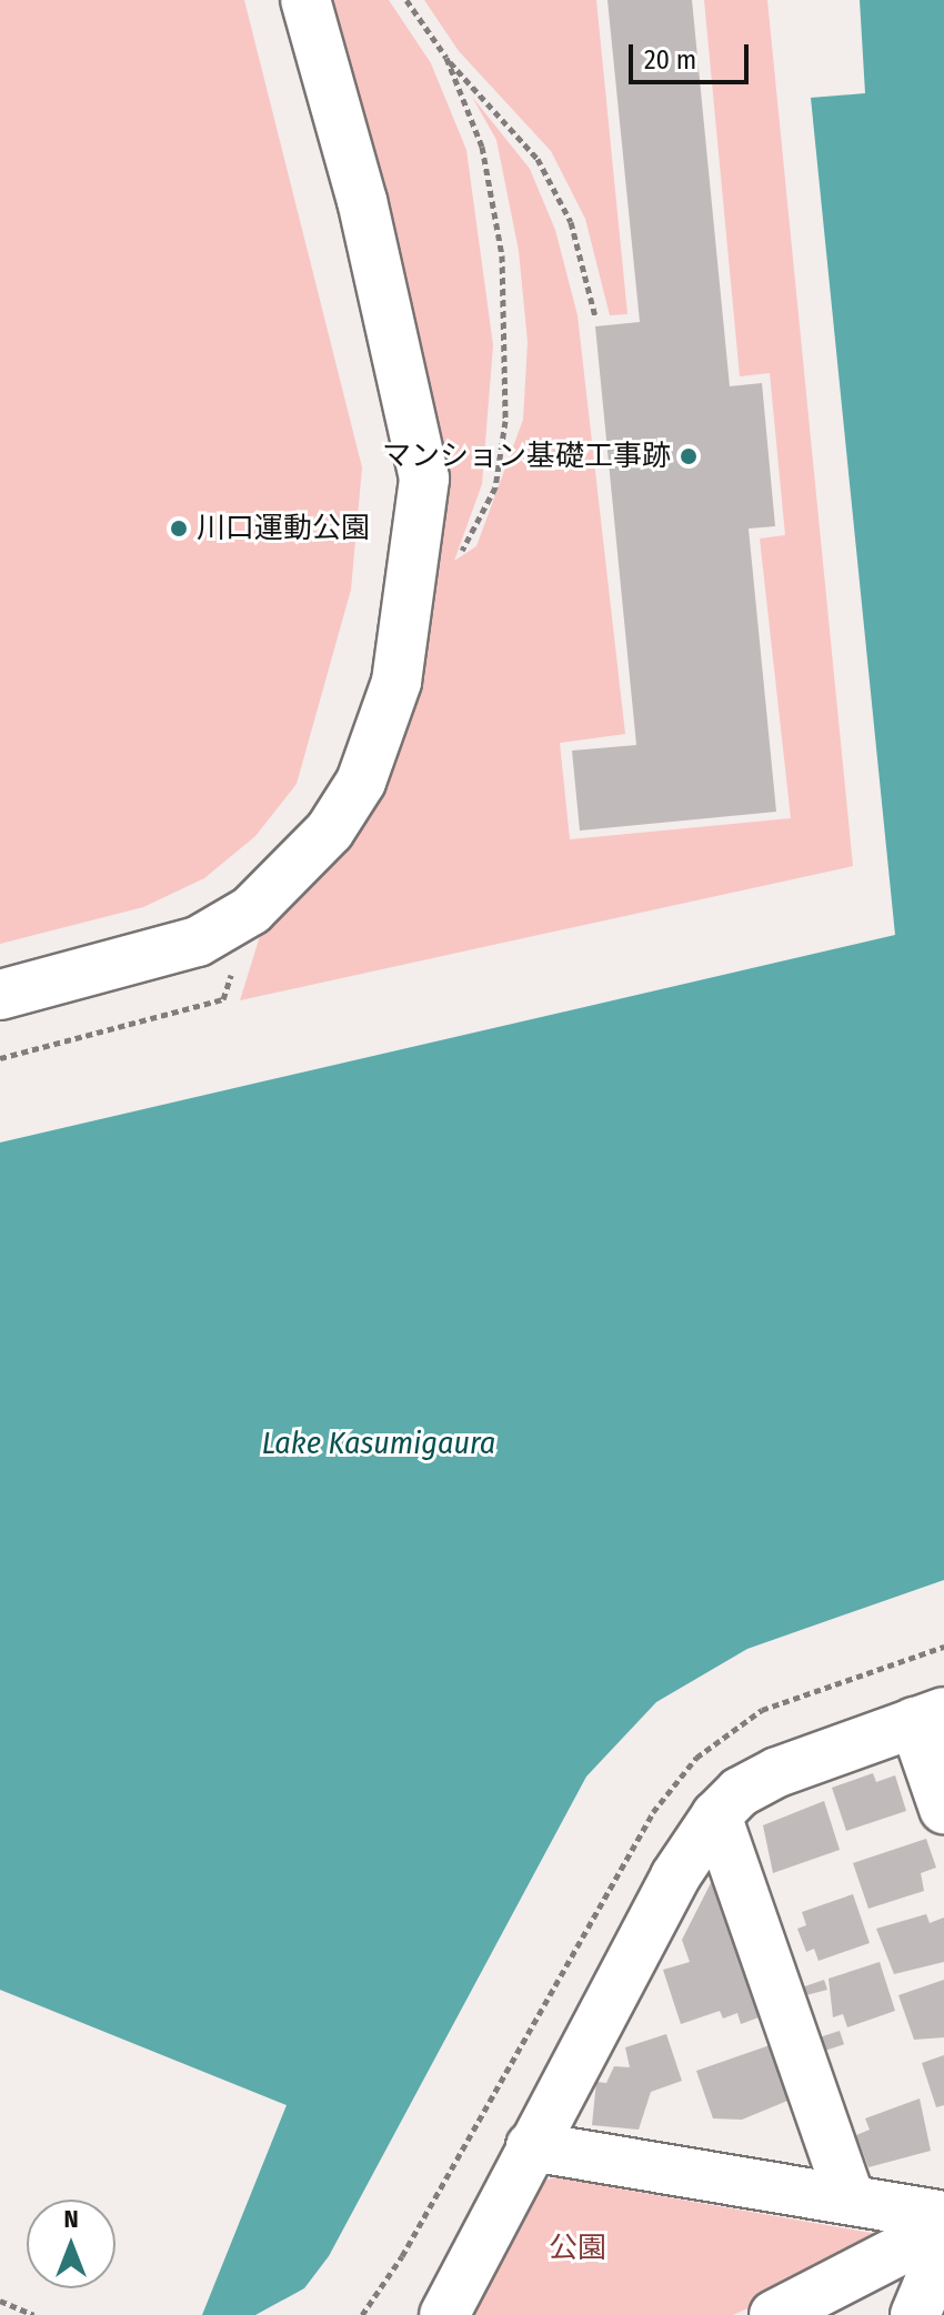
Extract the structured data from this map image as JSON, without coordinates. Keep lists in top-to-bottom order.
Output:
{
  "water": ["Lake Kasumigaura"],
  "parks": ["公園"],
  "places": ["マンション基礎工事跡", "川口運動公園"],
  "scale_bar": "20 m",
  "north": "top"
}
